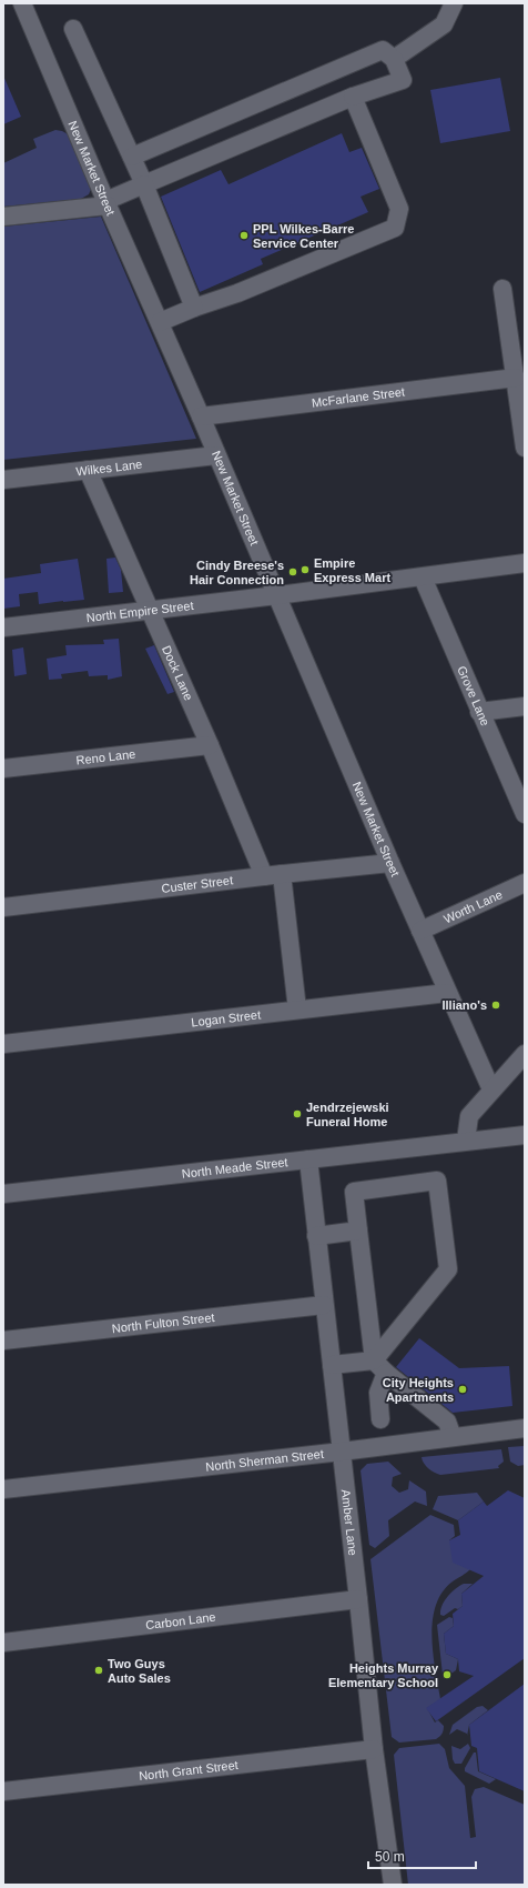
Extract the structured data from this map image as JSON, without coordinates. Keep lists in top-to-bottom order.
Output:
{
  "streets": {
    "street": [
      "New Market Street",
      "McFarlane Street",
      "Wilkes Lane",
      "North Empire Street",
      "Dock Lane",
      "Grove Lane",
      "Reno Lane",
      "Custer Street",
      "Worth Lane",
      "Logan Street",
      "North Meade Street",
      "North Fulton Street",
      "North Sherman Street",
      "Amber Lane",
      "Carbon Lane",
      "North Grant Street"
    ]
  },
  "crossings": [
    ["New Market Street", "McFarlane Street"],
    ["New Market Street", "Wilkes Lane"],
    ["New Market Street", "North Empire Street"],
    ["New Market Street", "Custer Street"],
    ["New Market Street", "Worth Lane"],
    ["New Market Street", "Logan Street"],
    ["Wilkes Lane", "Dock Lane"],
    ["North Empire Street", "Dock Lane"],
    ["North Empire Street", "Grove Lane"],
    ["Dock Lane", "Reno Lane"],
    ["Dock Lane", "Custer Street"],
    ["North Meade Street", "Amber Lane"],
    ["North Fulton Street", "Amber Lane"],
    ["North Sherman Street", "Amber Lane"],
    ["Amber Lane", "Carbon Lane"],
    ["Amber Lane", "North Grant Street"]
  ],
  "places": [
    "PPL Wilkes-Barre Service Center",
    "Empire Express Mart",
    "Cindy Breese's Hair Connection",
    "Illiano's",
    "Jendrzejewski Funeral Home",
    "City Heights Apartments",
    "Two Guys Auto Sales",
    "Heights Murray Elementary School"
  ],
  "scale_bar": "50 m"
}
